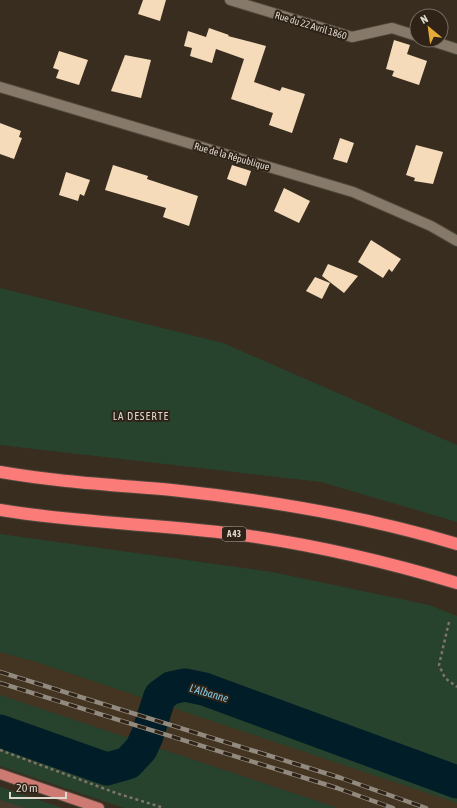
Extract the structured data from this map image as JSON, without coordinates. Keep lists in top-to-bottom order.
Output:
{
  "streets": {
    "highway": ["A 43"],
    "street": ["Rue du 22 Avril 1860", "Rue de la République"]
  },
  "districts": ["LA DESERTE"],
  "water": ["L'Albanne"],
  "scale_bar": "20 m",
  "north": "top left"
}
